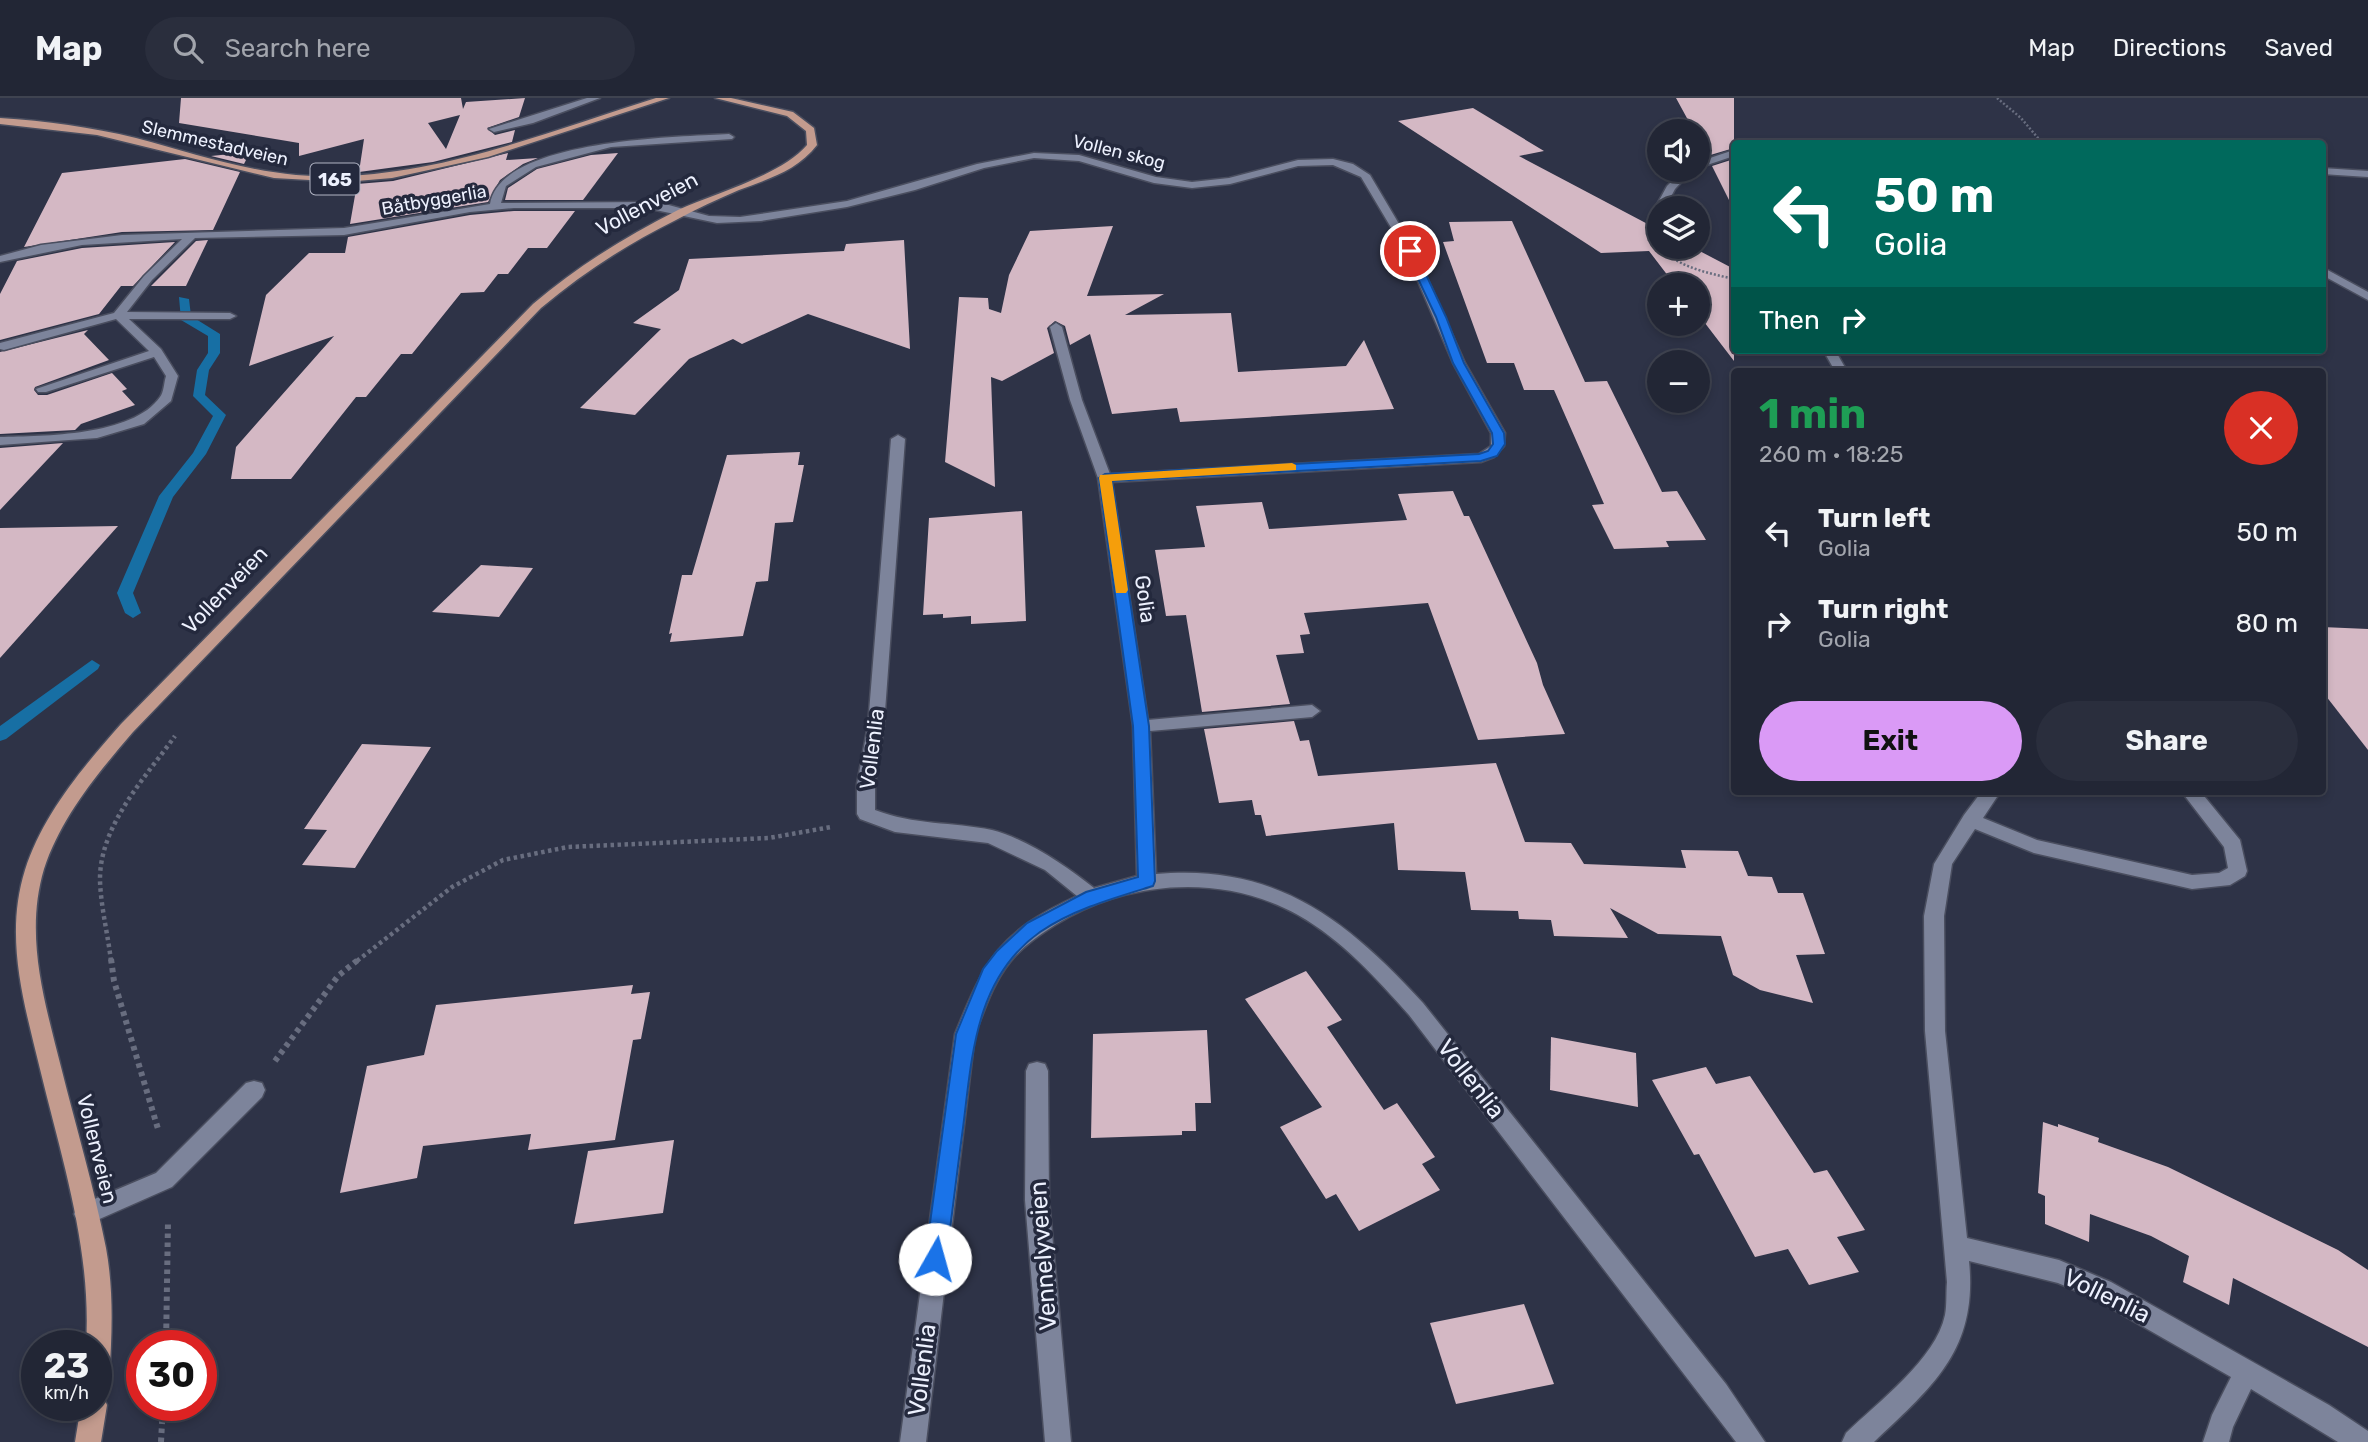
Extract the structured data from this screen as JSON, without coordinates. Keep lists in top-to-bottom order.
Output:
{
  "streets": {
    "main road": ["Slemmestadveien", "165", "Vollenveien"],
    "street": [
      "Vollen skog",
      "Båtbyggerlia",
      "Golia",
      "Vollenlia",
      "Vennelyveien"
    ]
  },
  "crossings": [
    ["Vollen skog", "Båtbyggerlia"],
    ["Vollen skog", "Vollenveien"],
    ["Vollen skog", "Golia"],
    ["Båtbyggerlia", "Vollenveien"],
    ["Golia", "Vollenlia"]
  ],
  "page": {
    "header": "Map",
    "search": "Search here",
    "nav": ["Map", "Directions", "Saved"],
    "map_buttons": ["+", "−"],
    "turn": ["50 m", "Golia"],
    "then": "Then",
    "heading": ["1 min", "260 m · 18:25"],
    "list": [
      {
        "name": "Turn left",
        "note": "Golia",
        "value": "50 m"
      },
      {
        "name": "Turn right",
        "note": "Golia",
        "value": "80 m"
      }
    ],
    "buttons": ["Exit", "Share"],
    "speed": "23 km/h",
    "limit": "30"
  }
}
